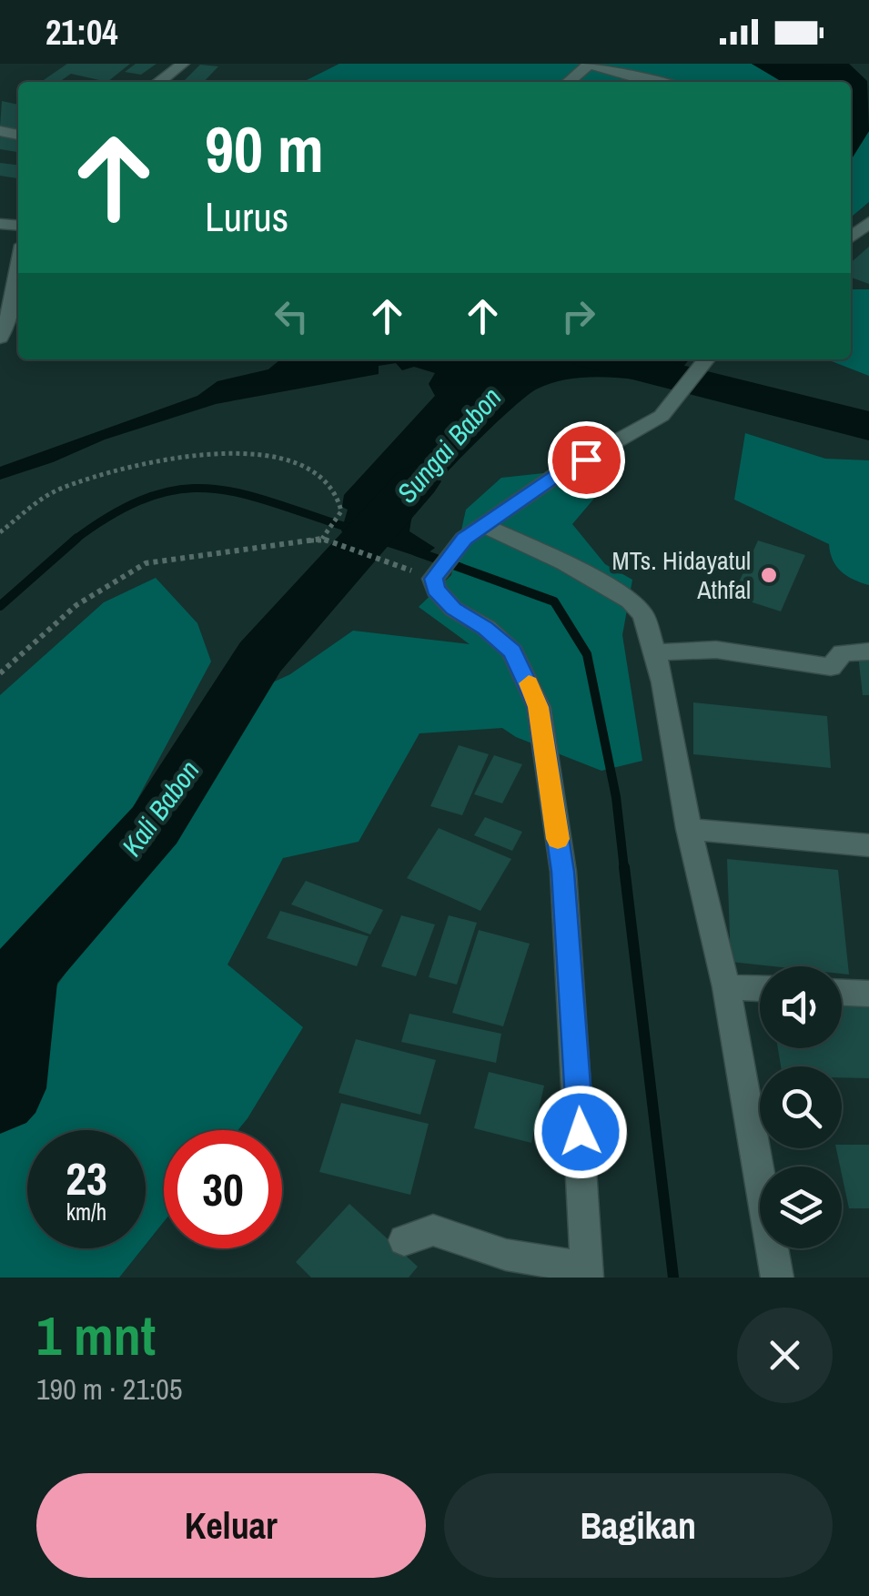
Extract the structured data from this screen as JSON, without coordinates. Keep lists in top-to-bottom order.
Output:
{
  "water": ["Sungai Babon", "Kali Babon"],
  "places": ["MTs. Hidayatul Athfal"],
  "page": {
    "status": "21:04",
    "turn": ["90 m", "Lurus"],
    "speed": "23 km/h",
    "limit": "30",
    "heading": ["1 mnt", "190 m · 21:05"],
    "buttons": ["Keluar", "Bagikan"]
  }
}
